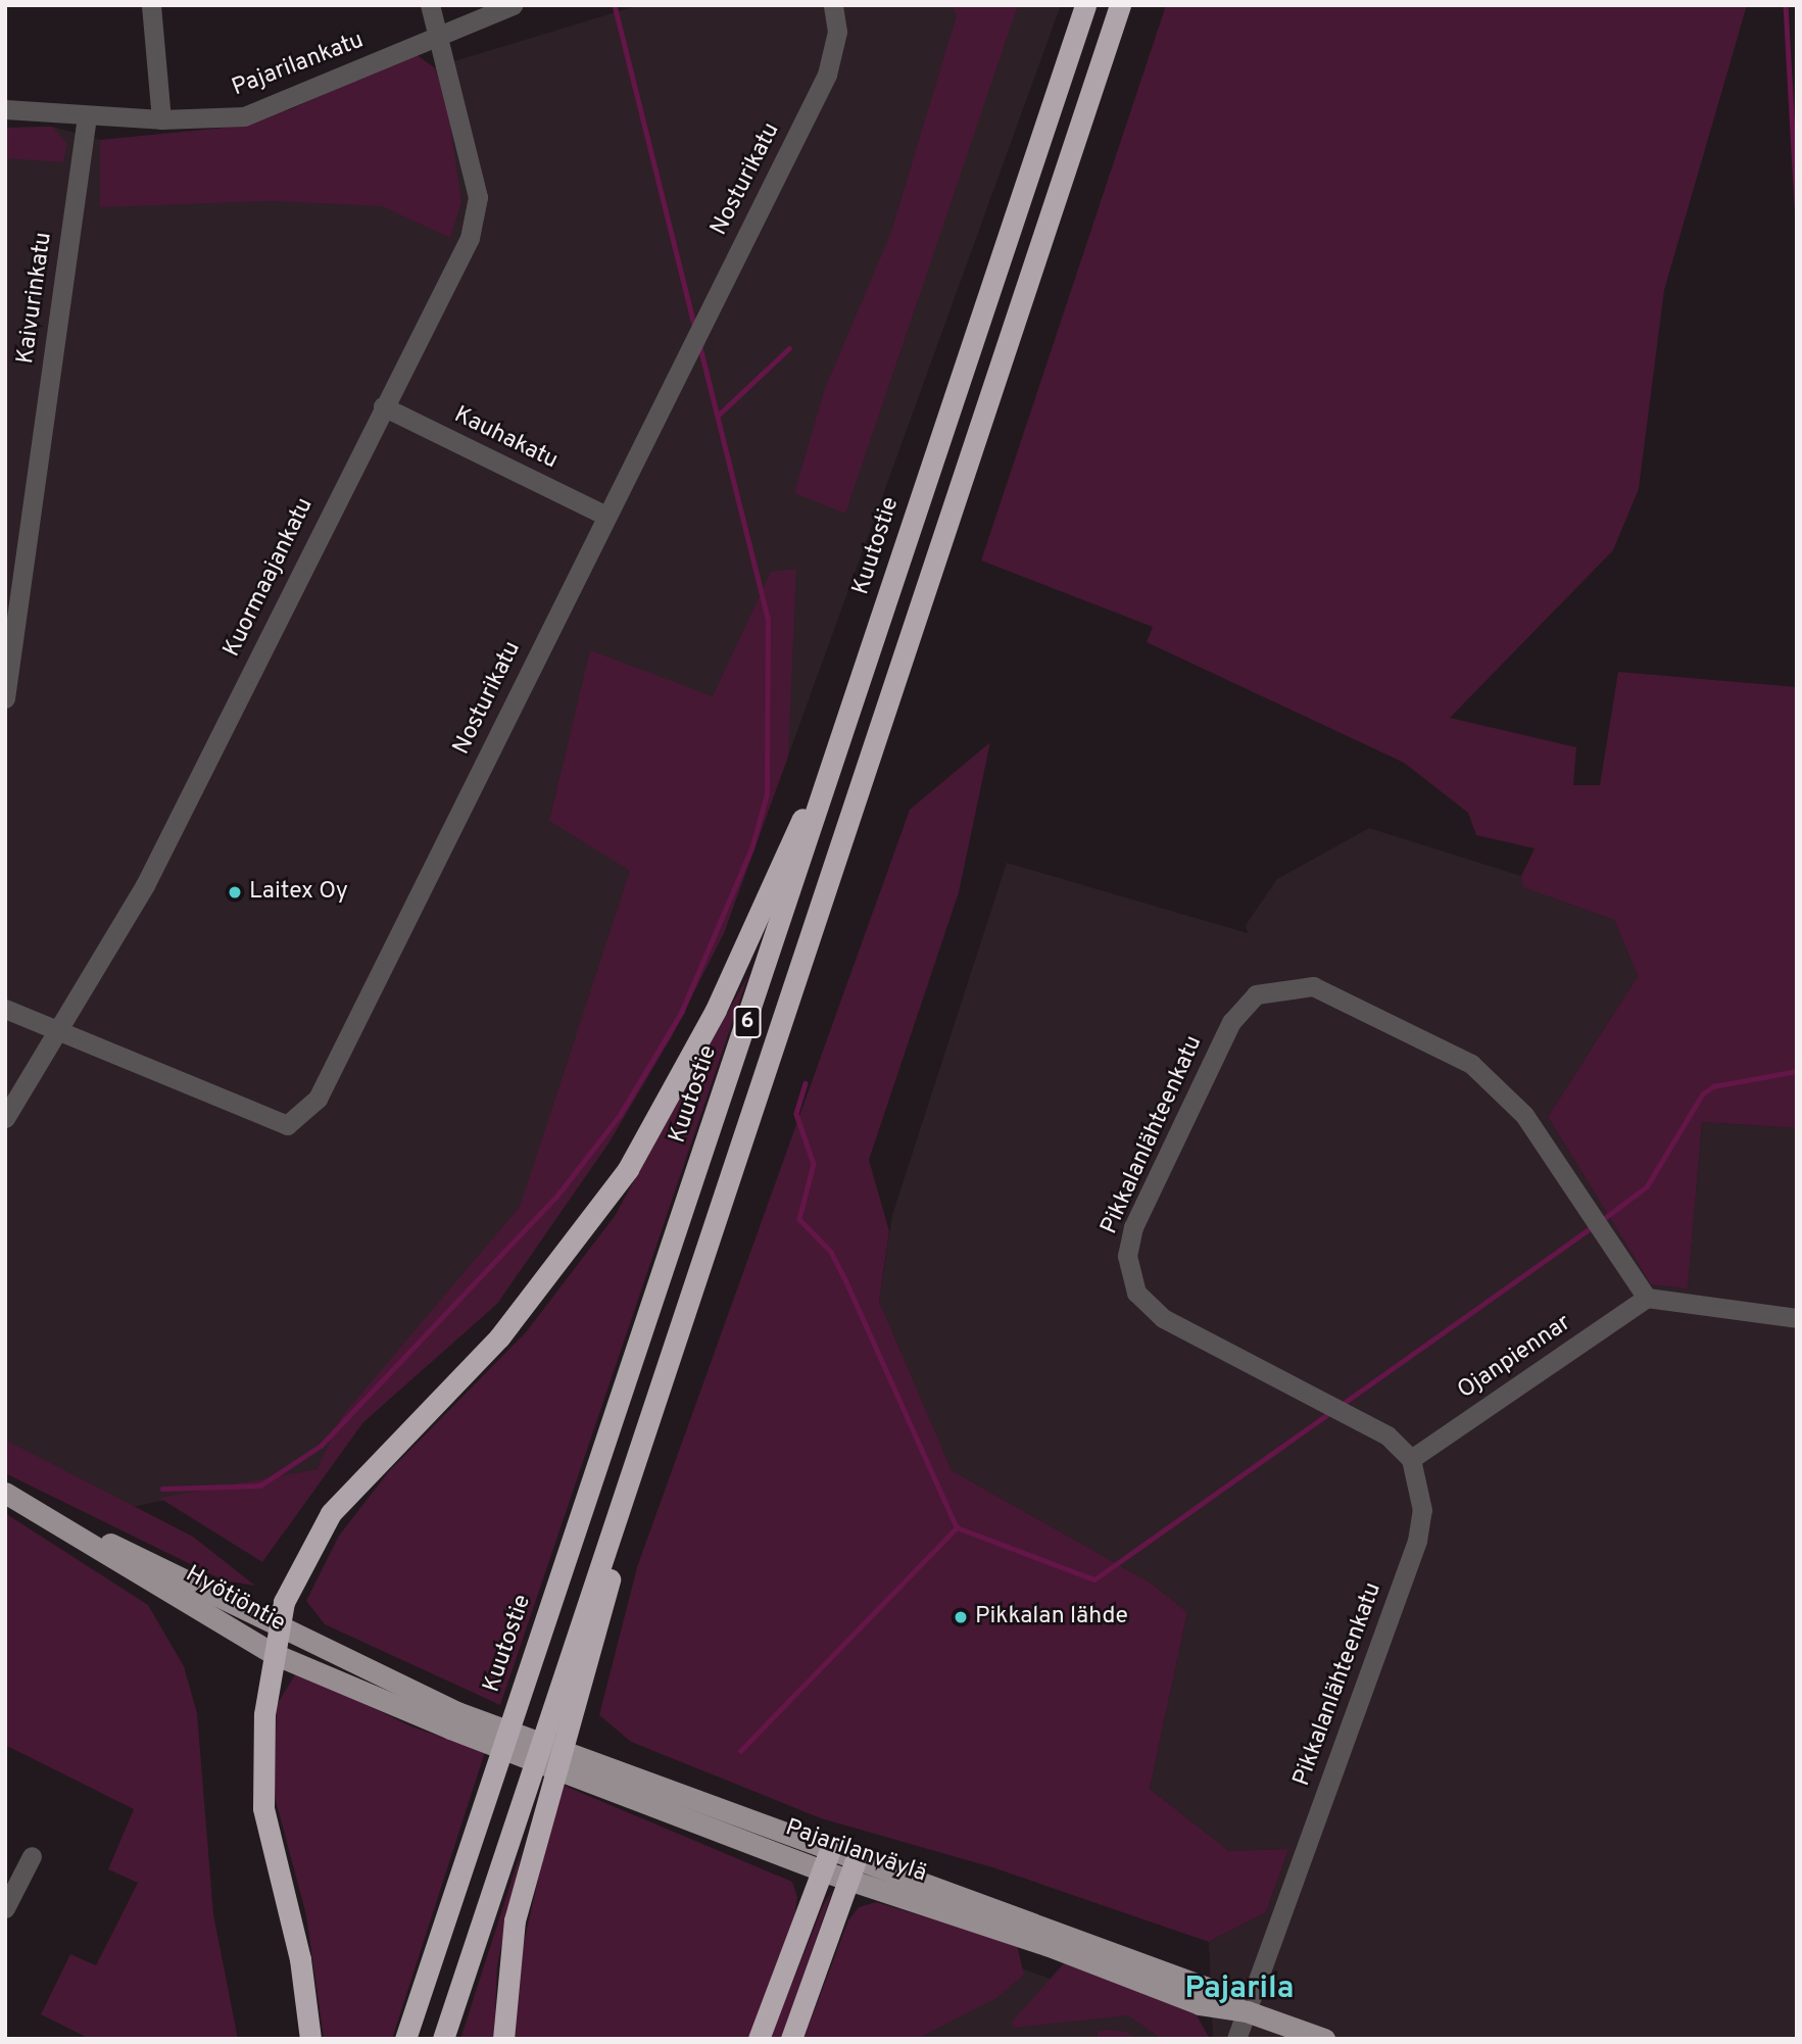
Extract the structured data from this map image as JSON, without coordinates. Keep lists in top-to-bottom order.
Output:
{
  "streets": {
    "highway": ["Kuutostie", "6"],
    "main road": ["Hyötiöntie", "Pajarilanväylä"],
    "street": [
      "Pajarilankatu",
      "Nosturikatu",
      "Kaivurinkatu",
      "Kauhakatu",
      "Kuormaajankatu",
      "Pikkalanlähteenkatu",
      "Ojanpiennar"
    ]
  },
  "crossings": [
    ["Pajarilankatu", "Kaivurinkatu"],
    ["Pajarilankatu", "Kuormaajankatu"],
    ["Nosturikatu", "Kauhakatu"],
    ["Nosturikatu", "Kuormaajankatu"],
    ["Kauhakatu", "Kuormaajankatu"],
    ["Pikkalanlähteenkatu", "Ojanpiennar"],
    ["Pikkalanlähteenkatu", "Pajarilanväylä"],
    ["Hyötiöntie", "Pajarilanväylä"]
  ],
  "districts": ["Pajarila"],
  "places": ["Laitex Oy", "Pikkalan lähde"]
}
